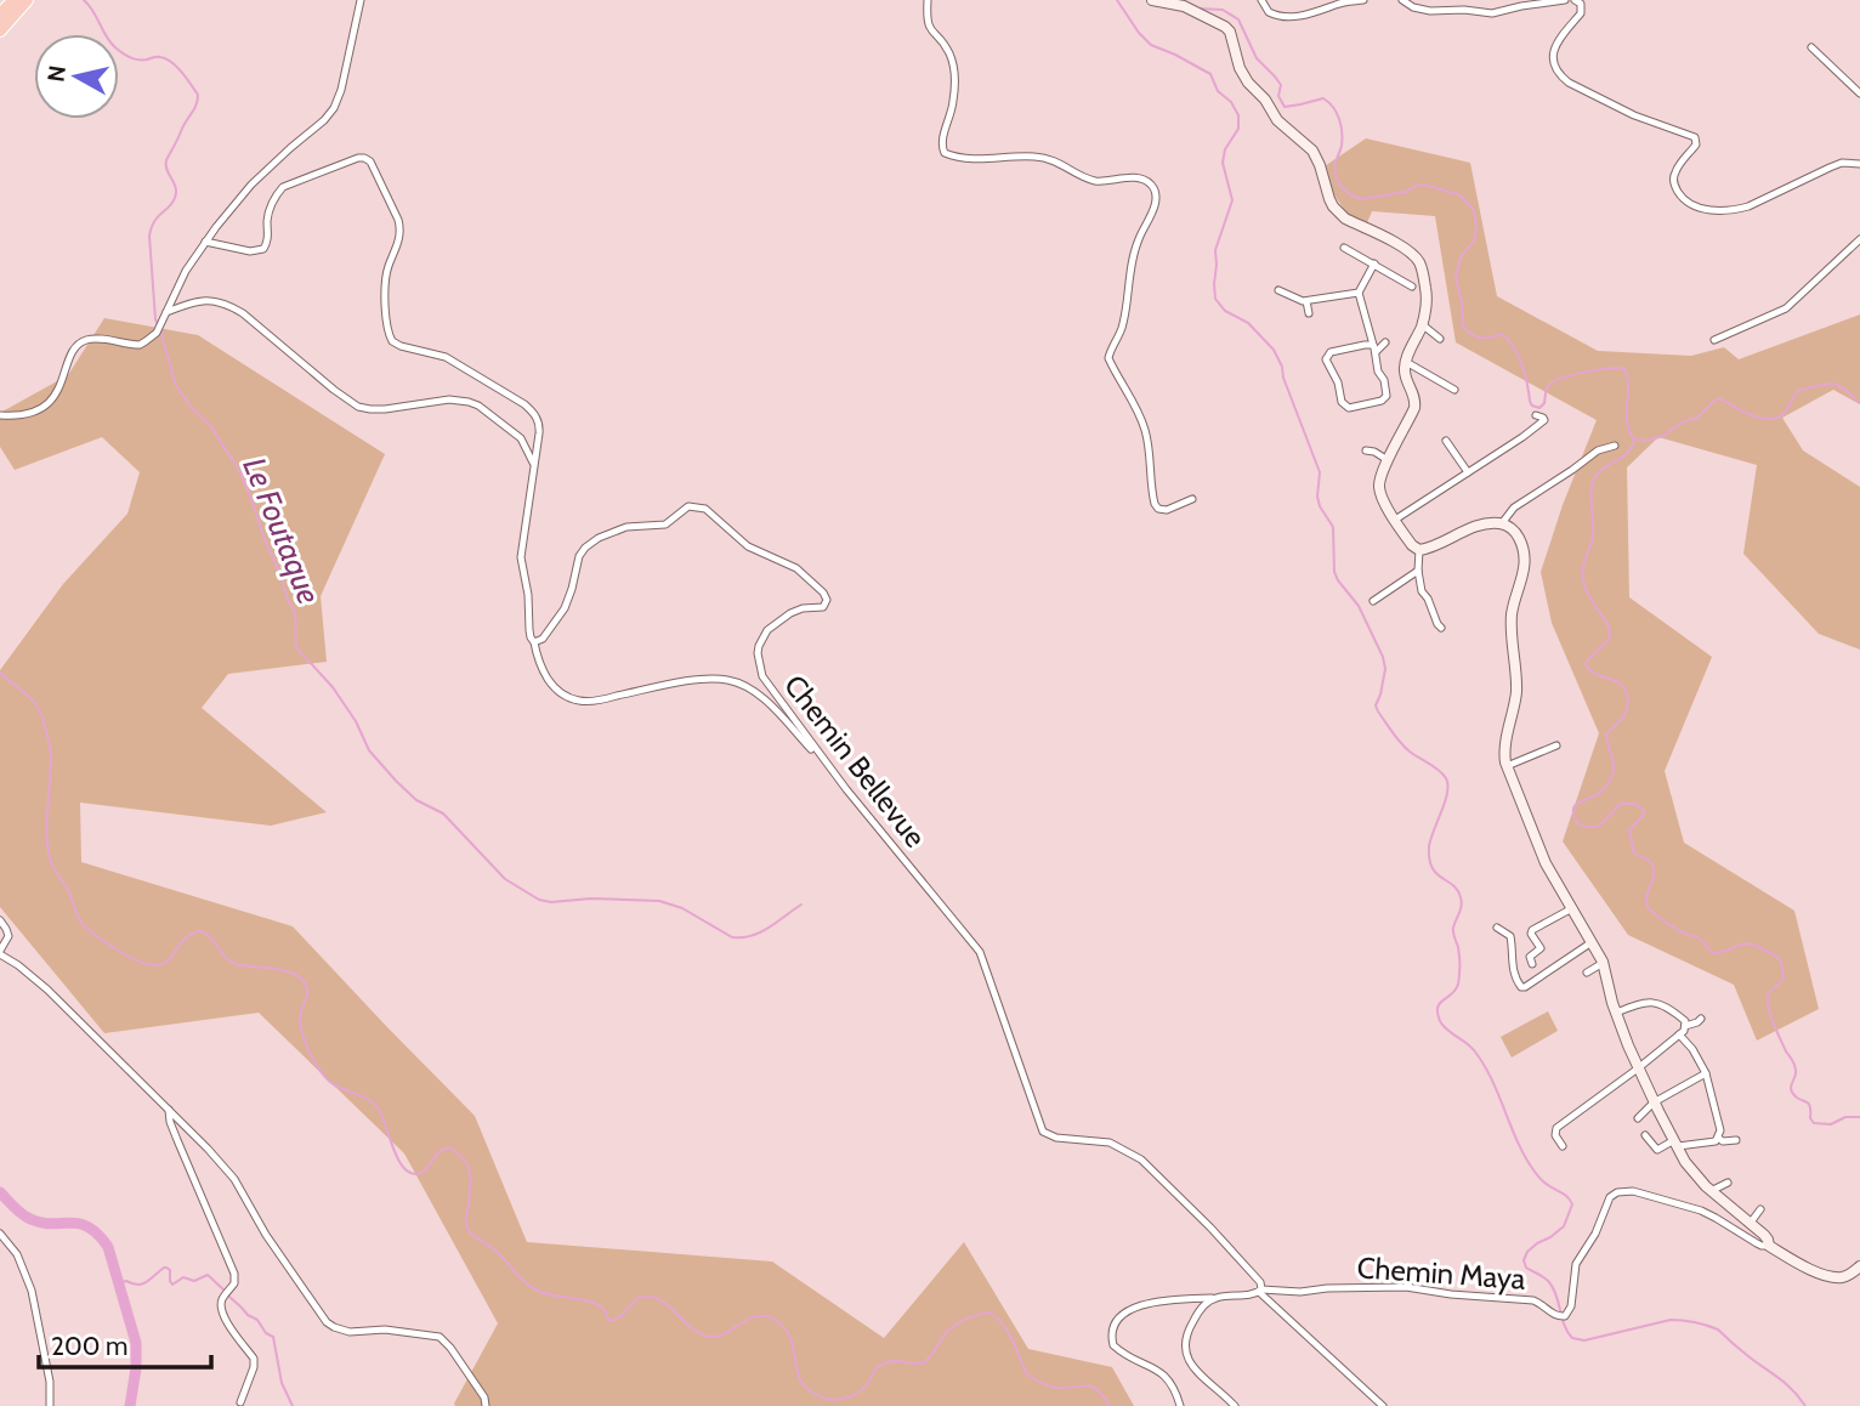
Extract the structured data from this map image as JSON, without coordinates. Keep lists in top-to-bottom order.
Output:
{
  "streets": {
    "street": ["Chemin Bellevue", "Chemin Maya"]
  },
  "crossings": [
    ["Chemin Bellevue", "Chemin Maya"]
  ],
  "water": ["Le Foutaque"],
  "scale_bar": "200 m",
  "north": "left"
}
